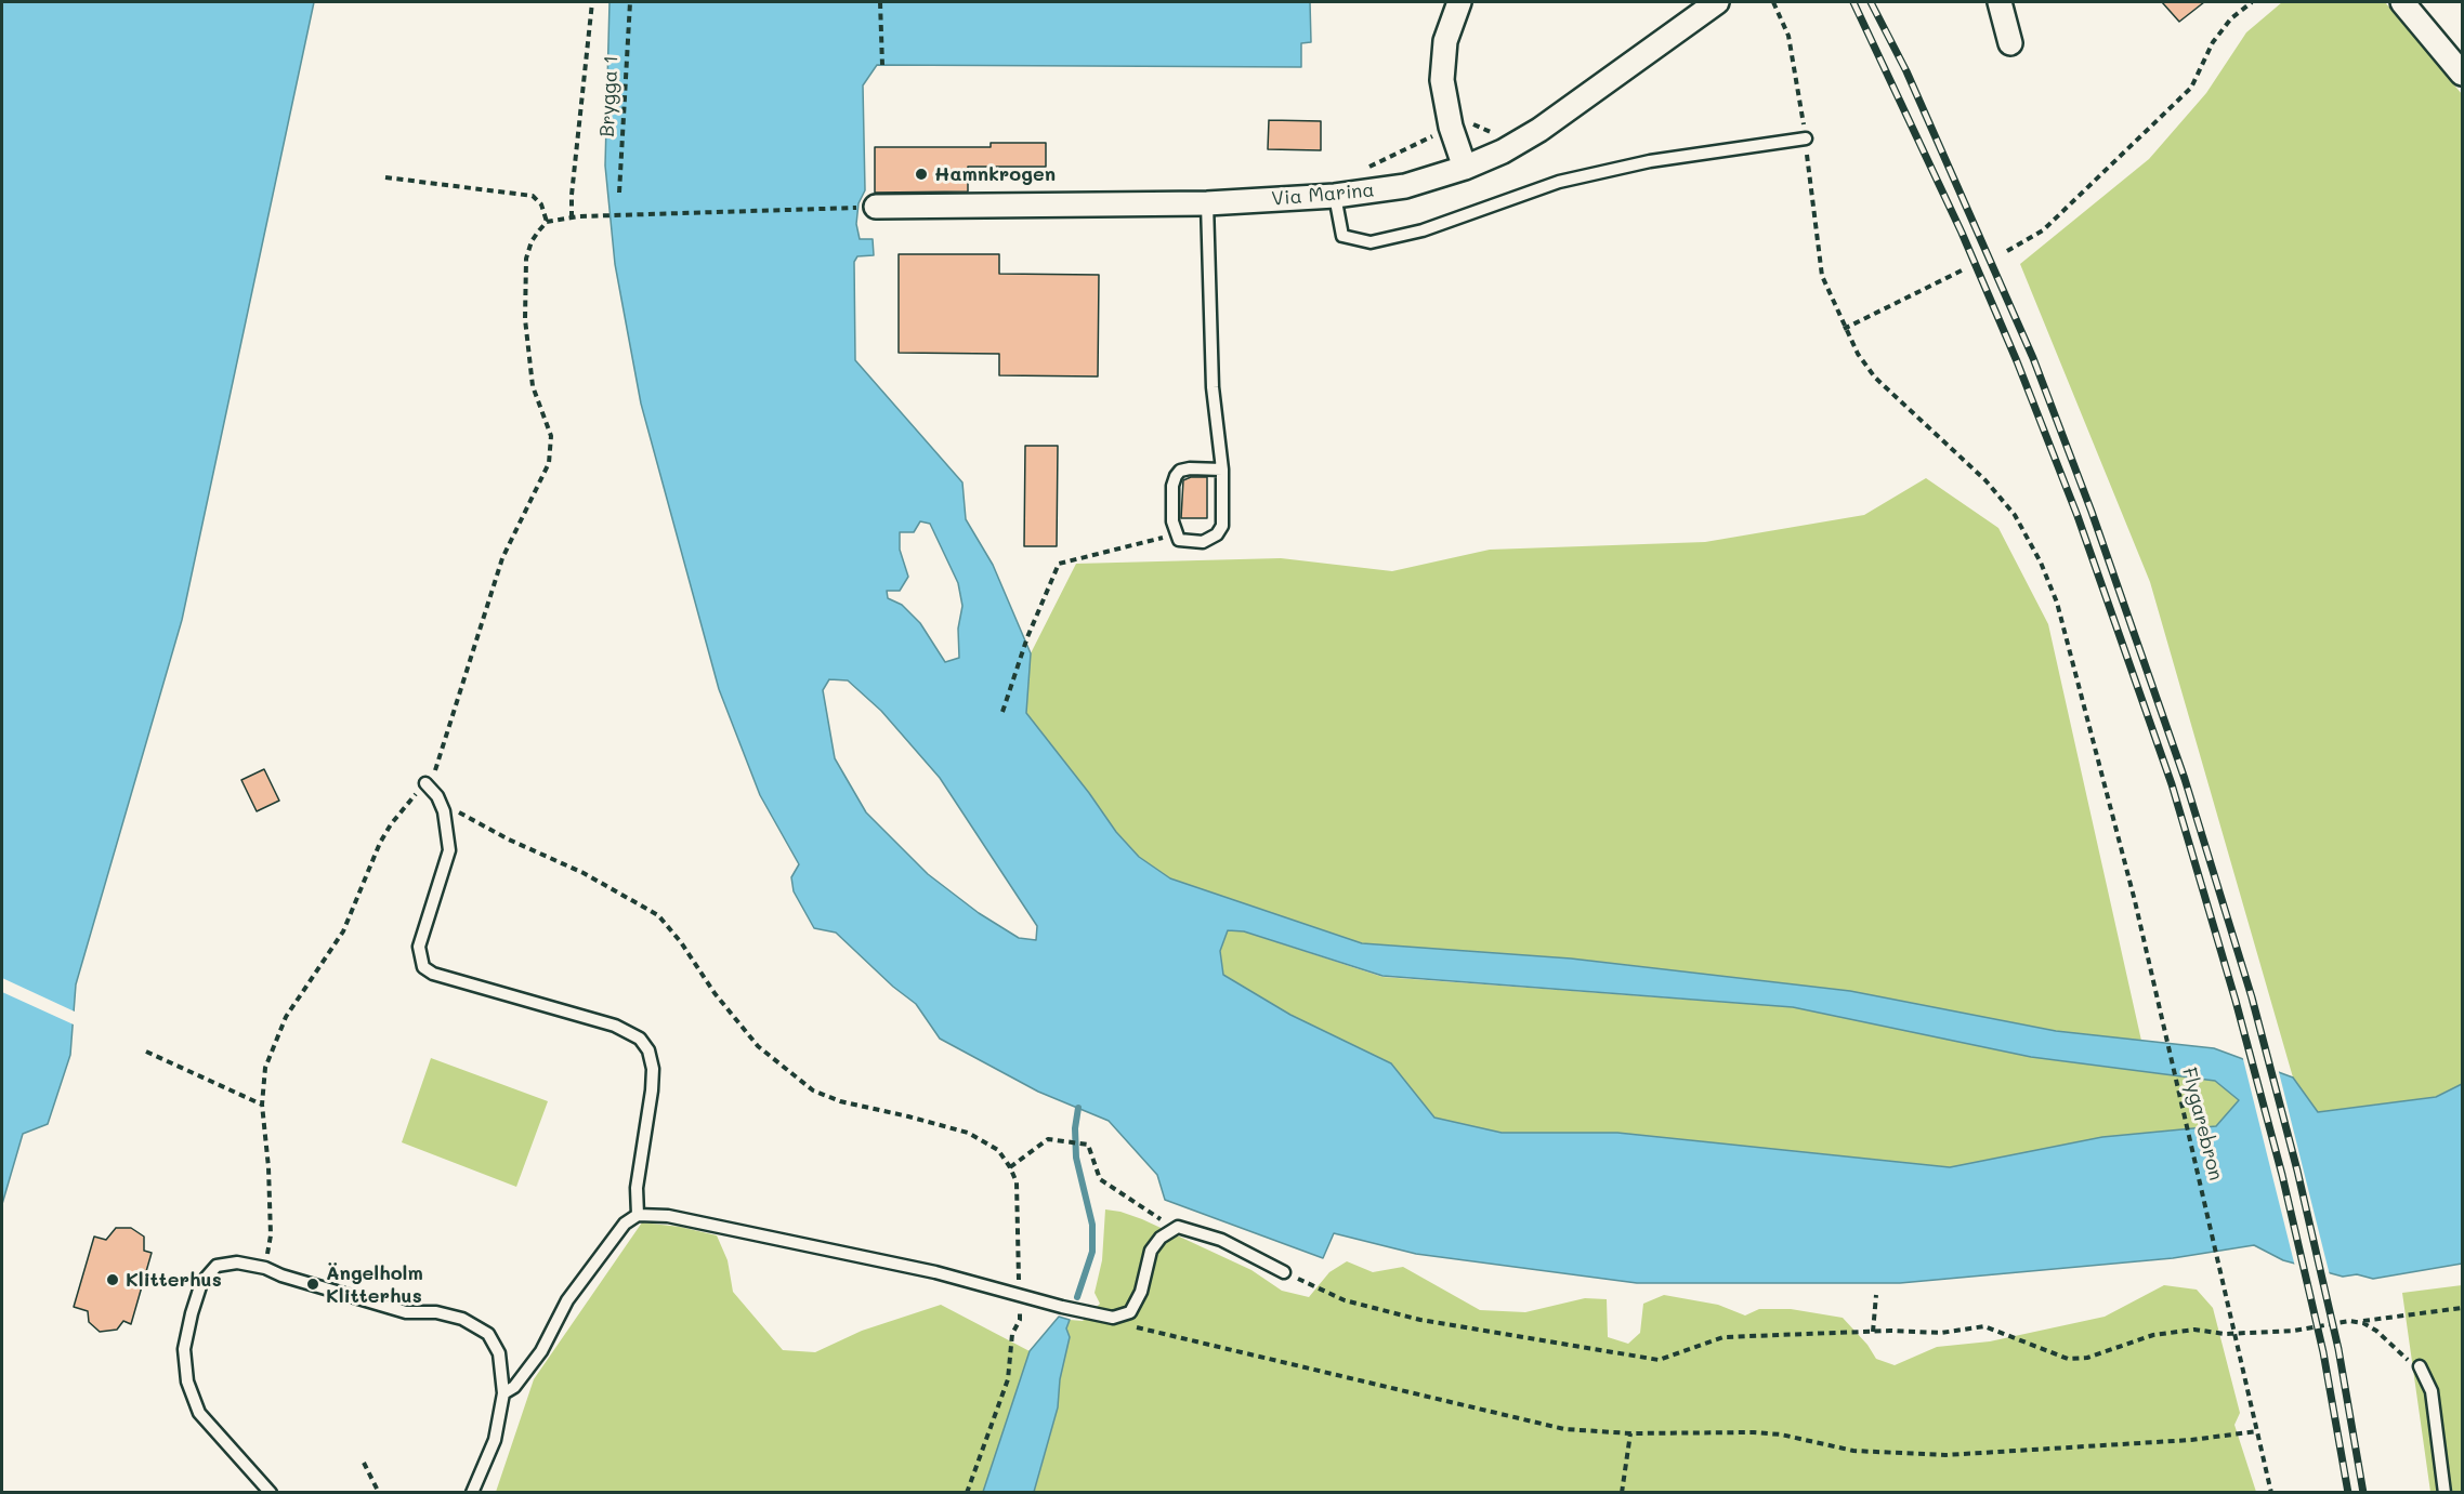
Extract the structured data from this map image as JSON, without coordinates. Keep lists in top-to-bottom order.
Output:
{
  "streets": {
    "street": ["Via Marina"],
    "path": ["Brygga 1", "Flygarebron"]
  },
  "places": ["Hamnkrogen", "Klitterhus", "Ängelholm Klitterhus"]
}
